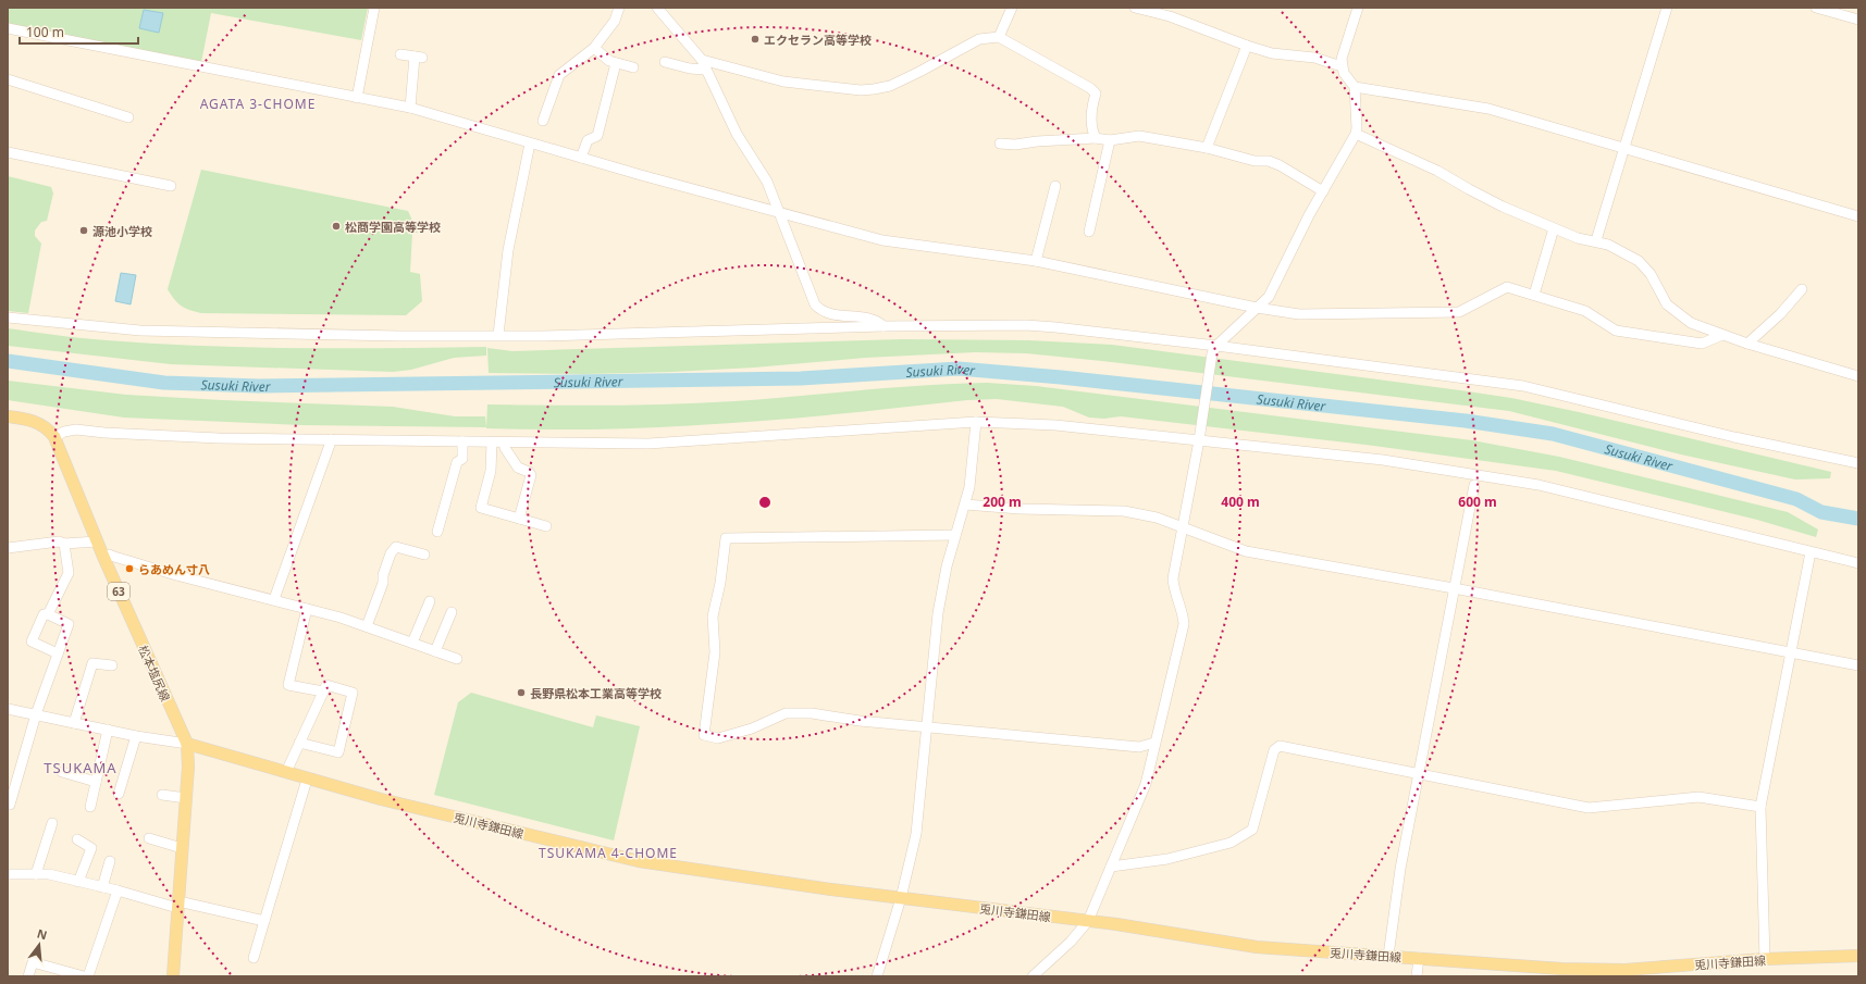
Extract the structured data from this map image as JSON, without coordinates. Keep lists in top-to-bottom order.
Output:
{
  "streets": {
    "main road": ["63", "松本塩尻線", "兎川寺鎌田線"]
  },
  "crossings": [
    ["松本塩尻線", "兎川寺鎌田線"]
  ],
  "districts": ["AGATA 3-CHOME", "TSUKAMA", "TSUKAMA 4-CHOME"],
  "water": ["Susuki River"],
  "places": [
    "エクセラン高等学校",
    "松商学園高等学校",
    "源池小学校",
    "らあめん寸八",
    "長野県松本工業高等学校"
  ],
  "scale_bar": "100 m",
  "north": "top",
  "rings": ["200 m", "400 m", "600 m"]
}
